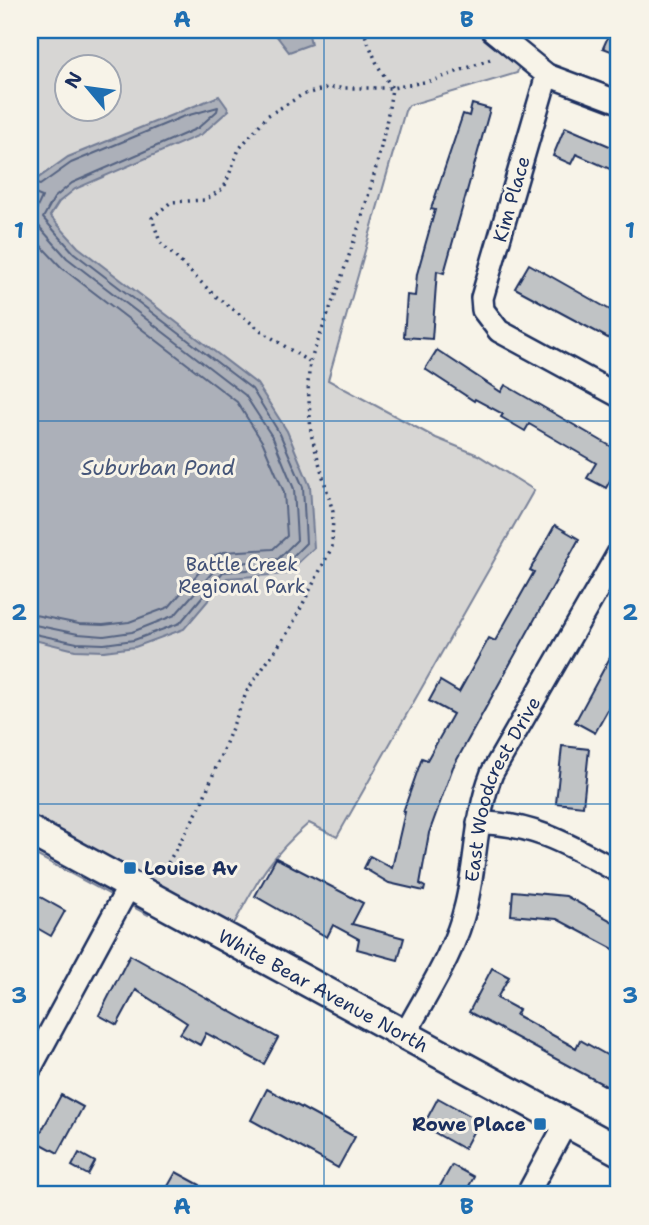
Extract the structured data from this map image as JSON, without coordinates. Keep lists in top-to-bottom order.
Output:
{
  "streets": {
    "street": ["Kim Place", "East Woodcrest Drive", "White Bear Avenue North"]
  },
  "crossings": [
    ["East Woodcrest Drive", "White Bear Avenue North"]
  ],
  "water": ["Suburban Pond"],
  "parks": ["Battle Creek Regional Park"],
  "places": {
    "transit": ["Louise Av", "Rowe Place"]
  },
  "north": "top left",
  "grid": {
    "columns": ["A", "B"],
    "rows": ["1", "2", "3"]
  }
}
